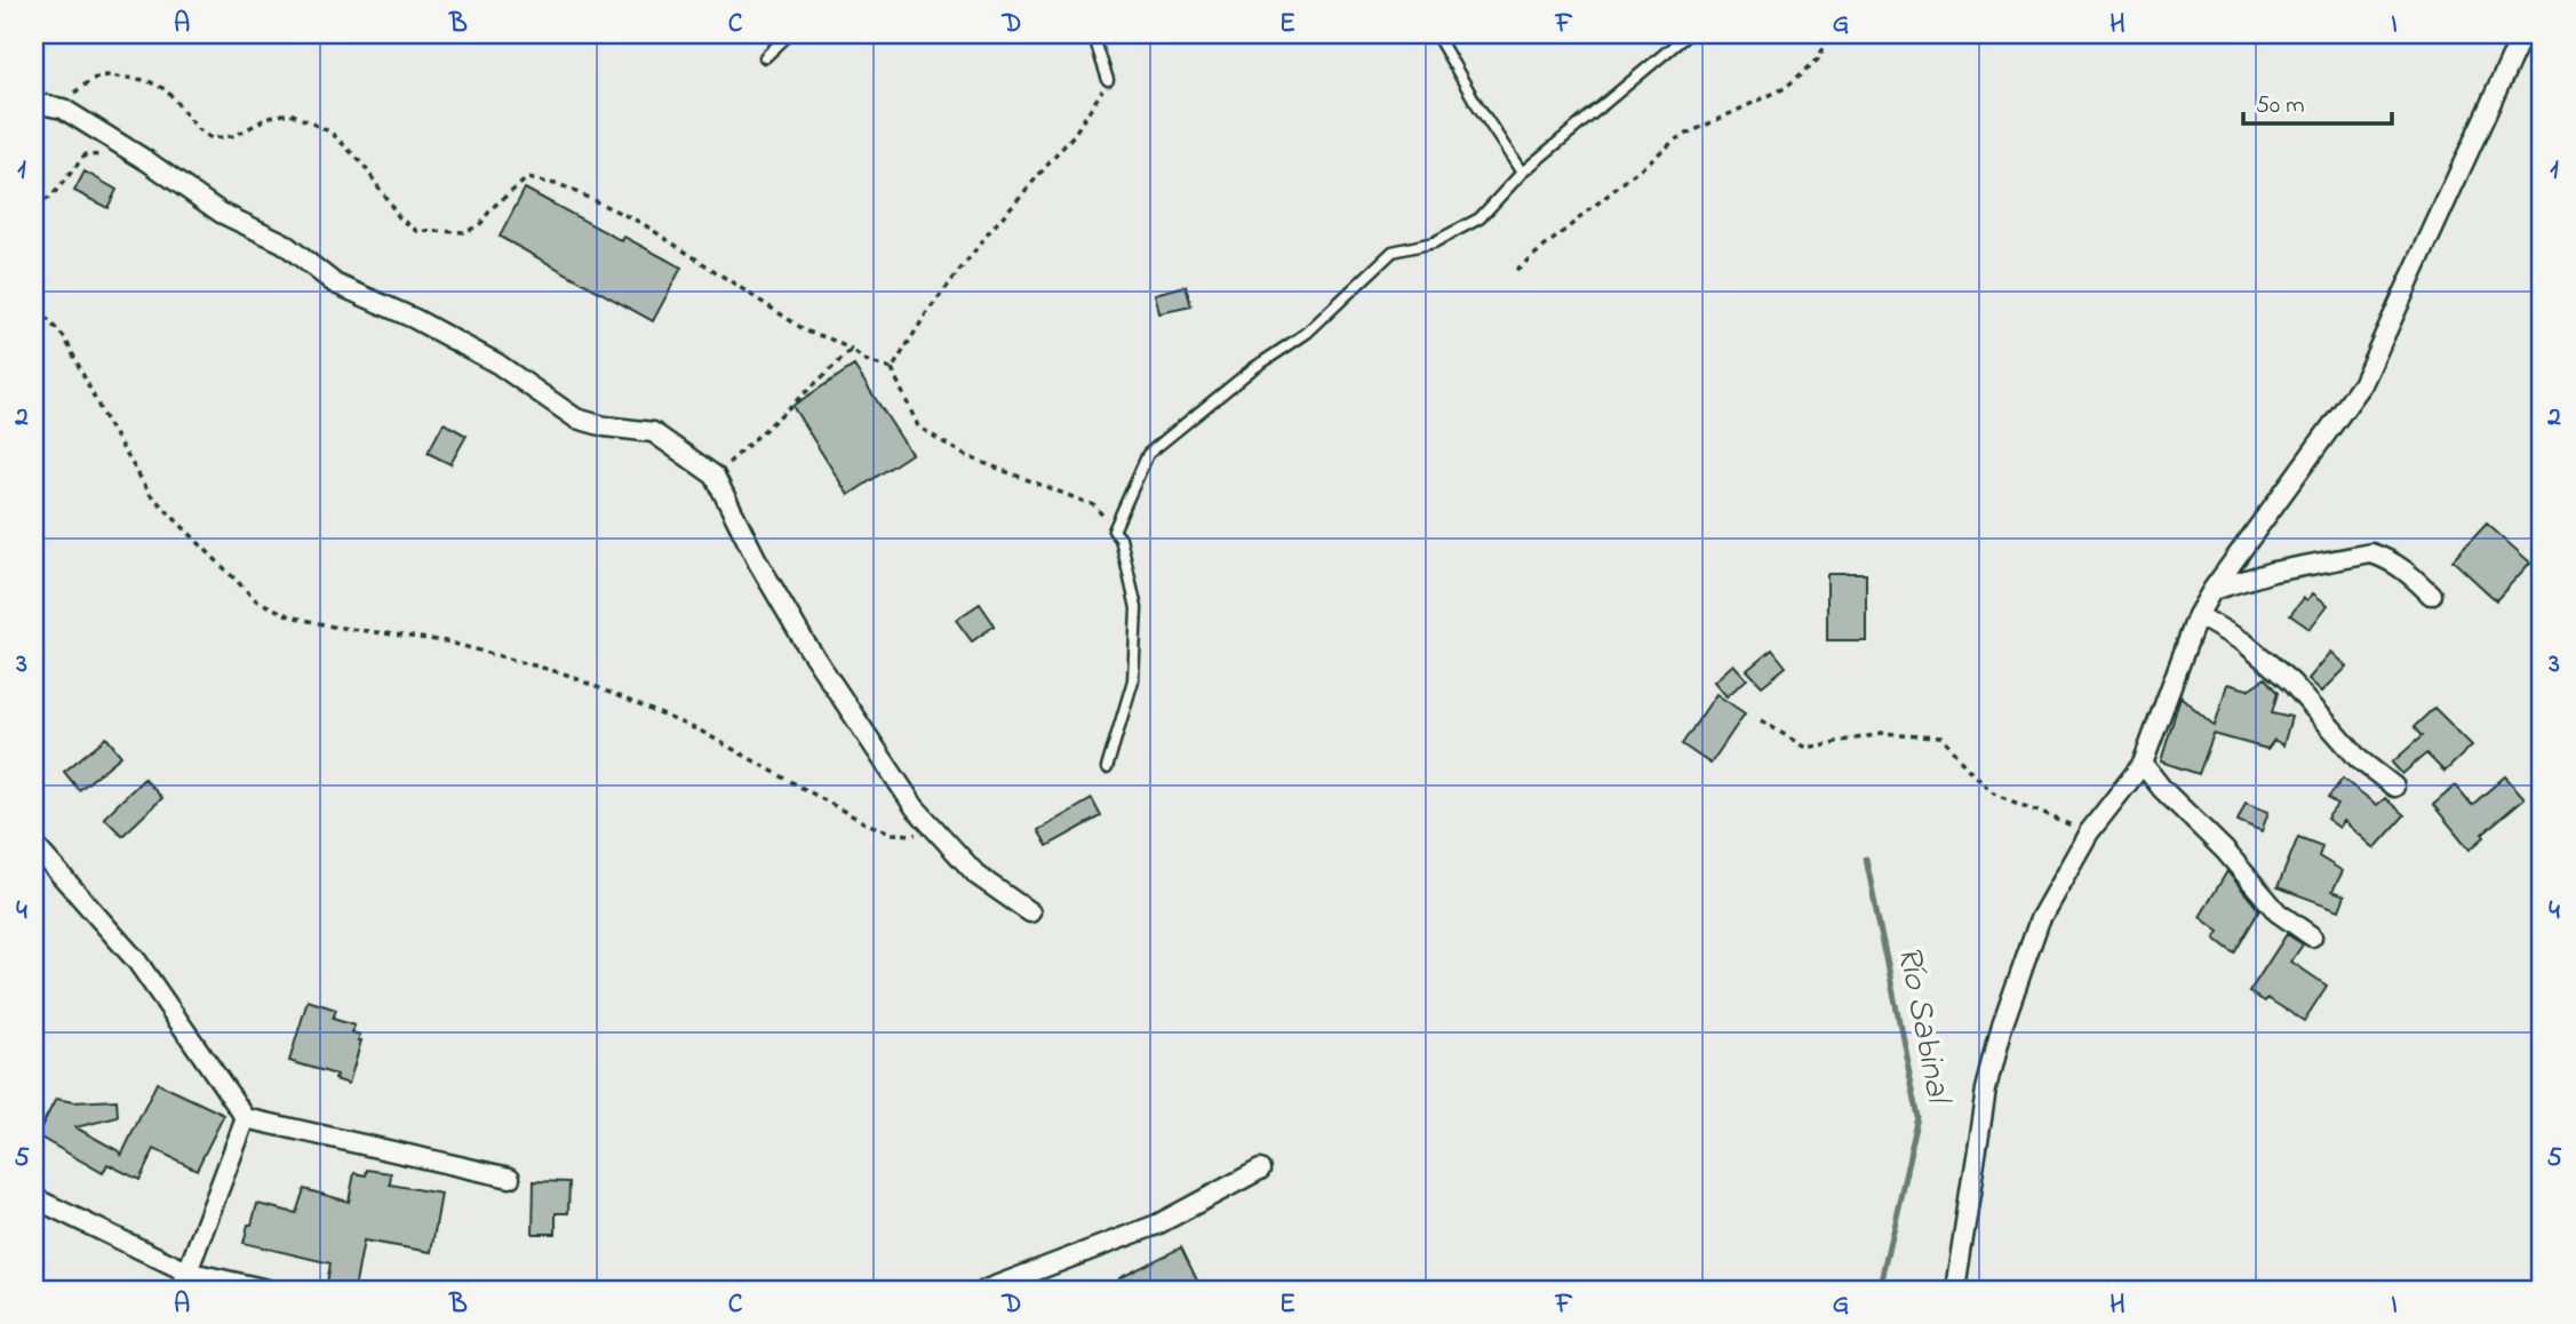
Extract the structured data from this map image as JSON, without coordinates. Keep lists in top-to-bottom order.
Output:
{
  "water": ["Río Sabinal"],
  "scale_bar": "50 m",
  "grid": {
    "columns": [
      "A",
      "B",
      "C",
      "D",
      "E",
      "F",
      "G",
      "H",
      "I"
    ],
    "rows": [
      "1",
      "2",
      "3",
      "4",
      "5"
    ]
  }
}
